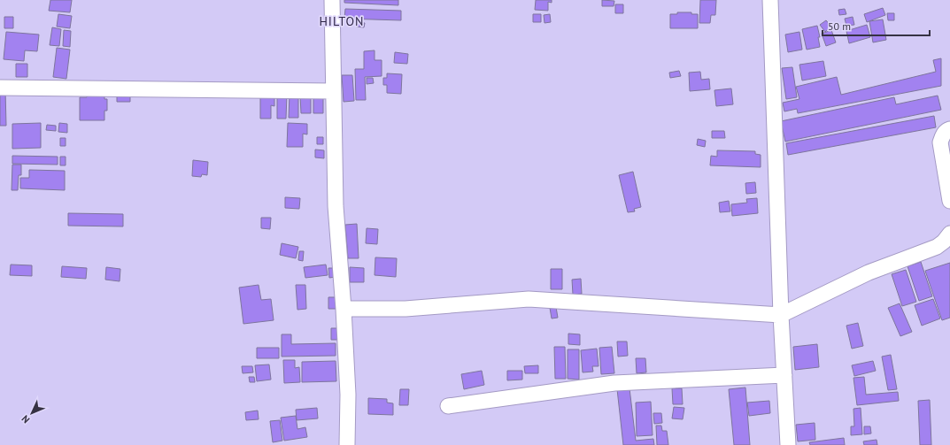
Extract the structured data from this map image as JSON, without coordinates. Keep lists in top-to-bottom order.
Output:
{
  "districts": ["HILTON"],
  "scale_bar": "50 m",
  "north": "bottom left"
}
